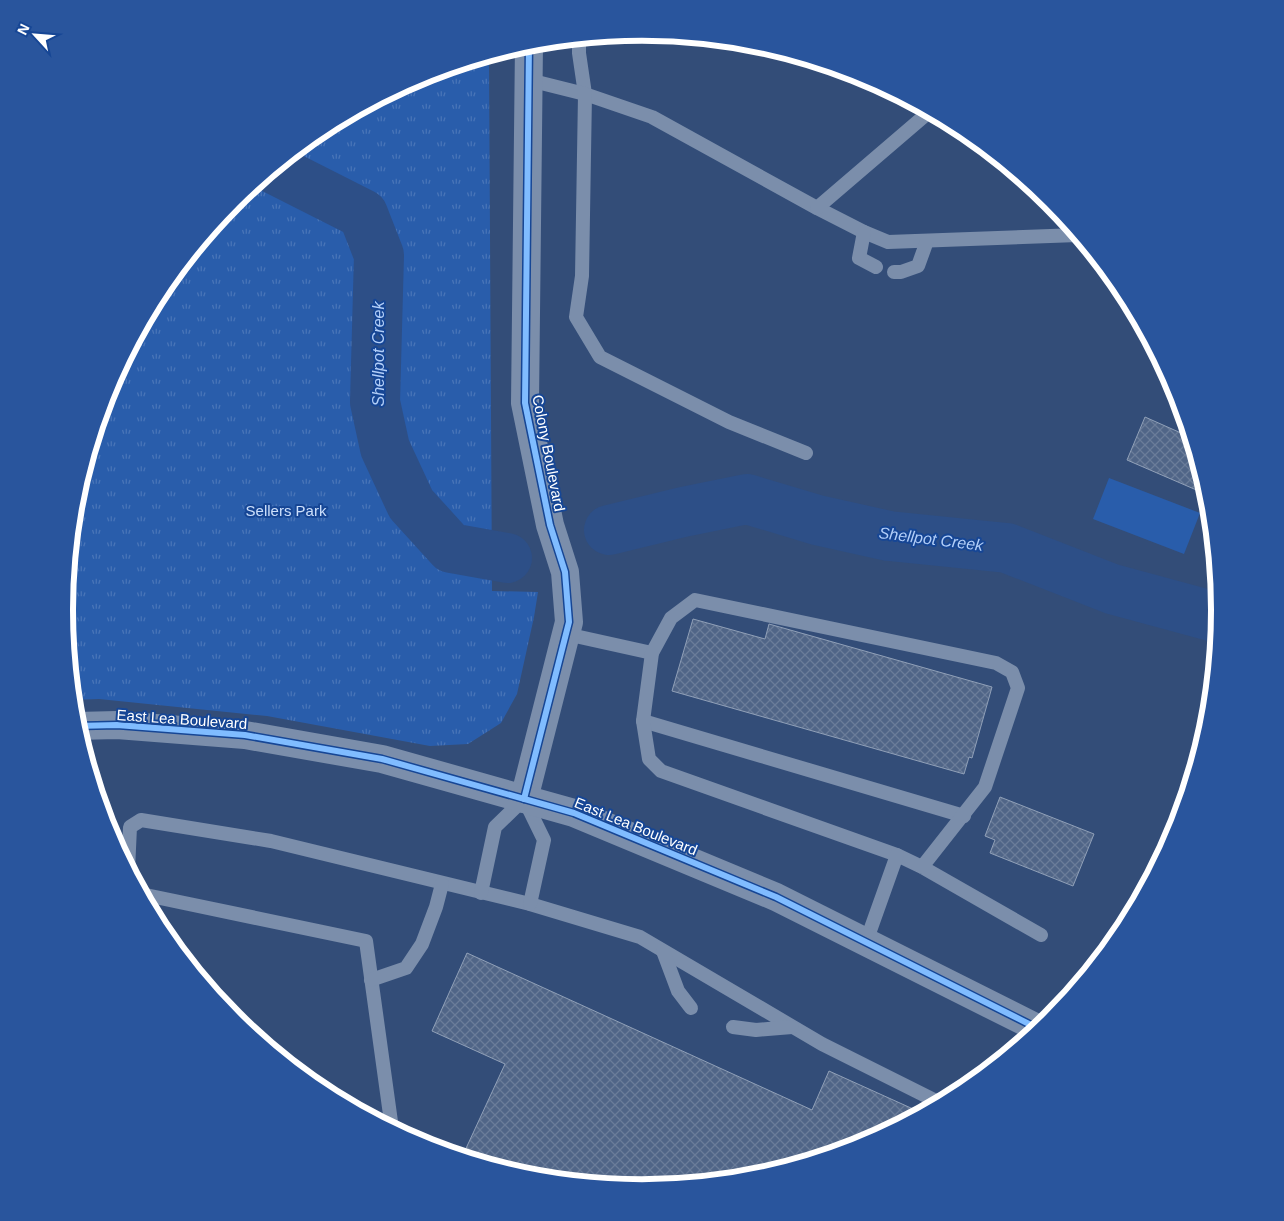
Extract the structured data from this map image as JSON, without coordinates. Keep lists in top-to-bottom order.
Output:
{
  "streets": {
    "street": ["Colony Boulevard", "East Lea Boulevard"]
  },
  "crossings": [
    ["Colony Boulevard", "East Lea Boulevard"]
  ],
  "water": ["Shellpot Creek"],
  "parks": ["Sellers Park"],
  "north": "top left"
}
